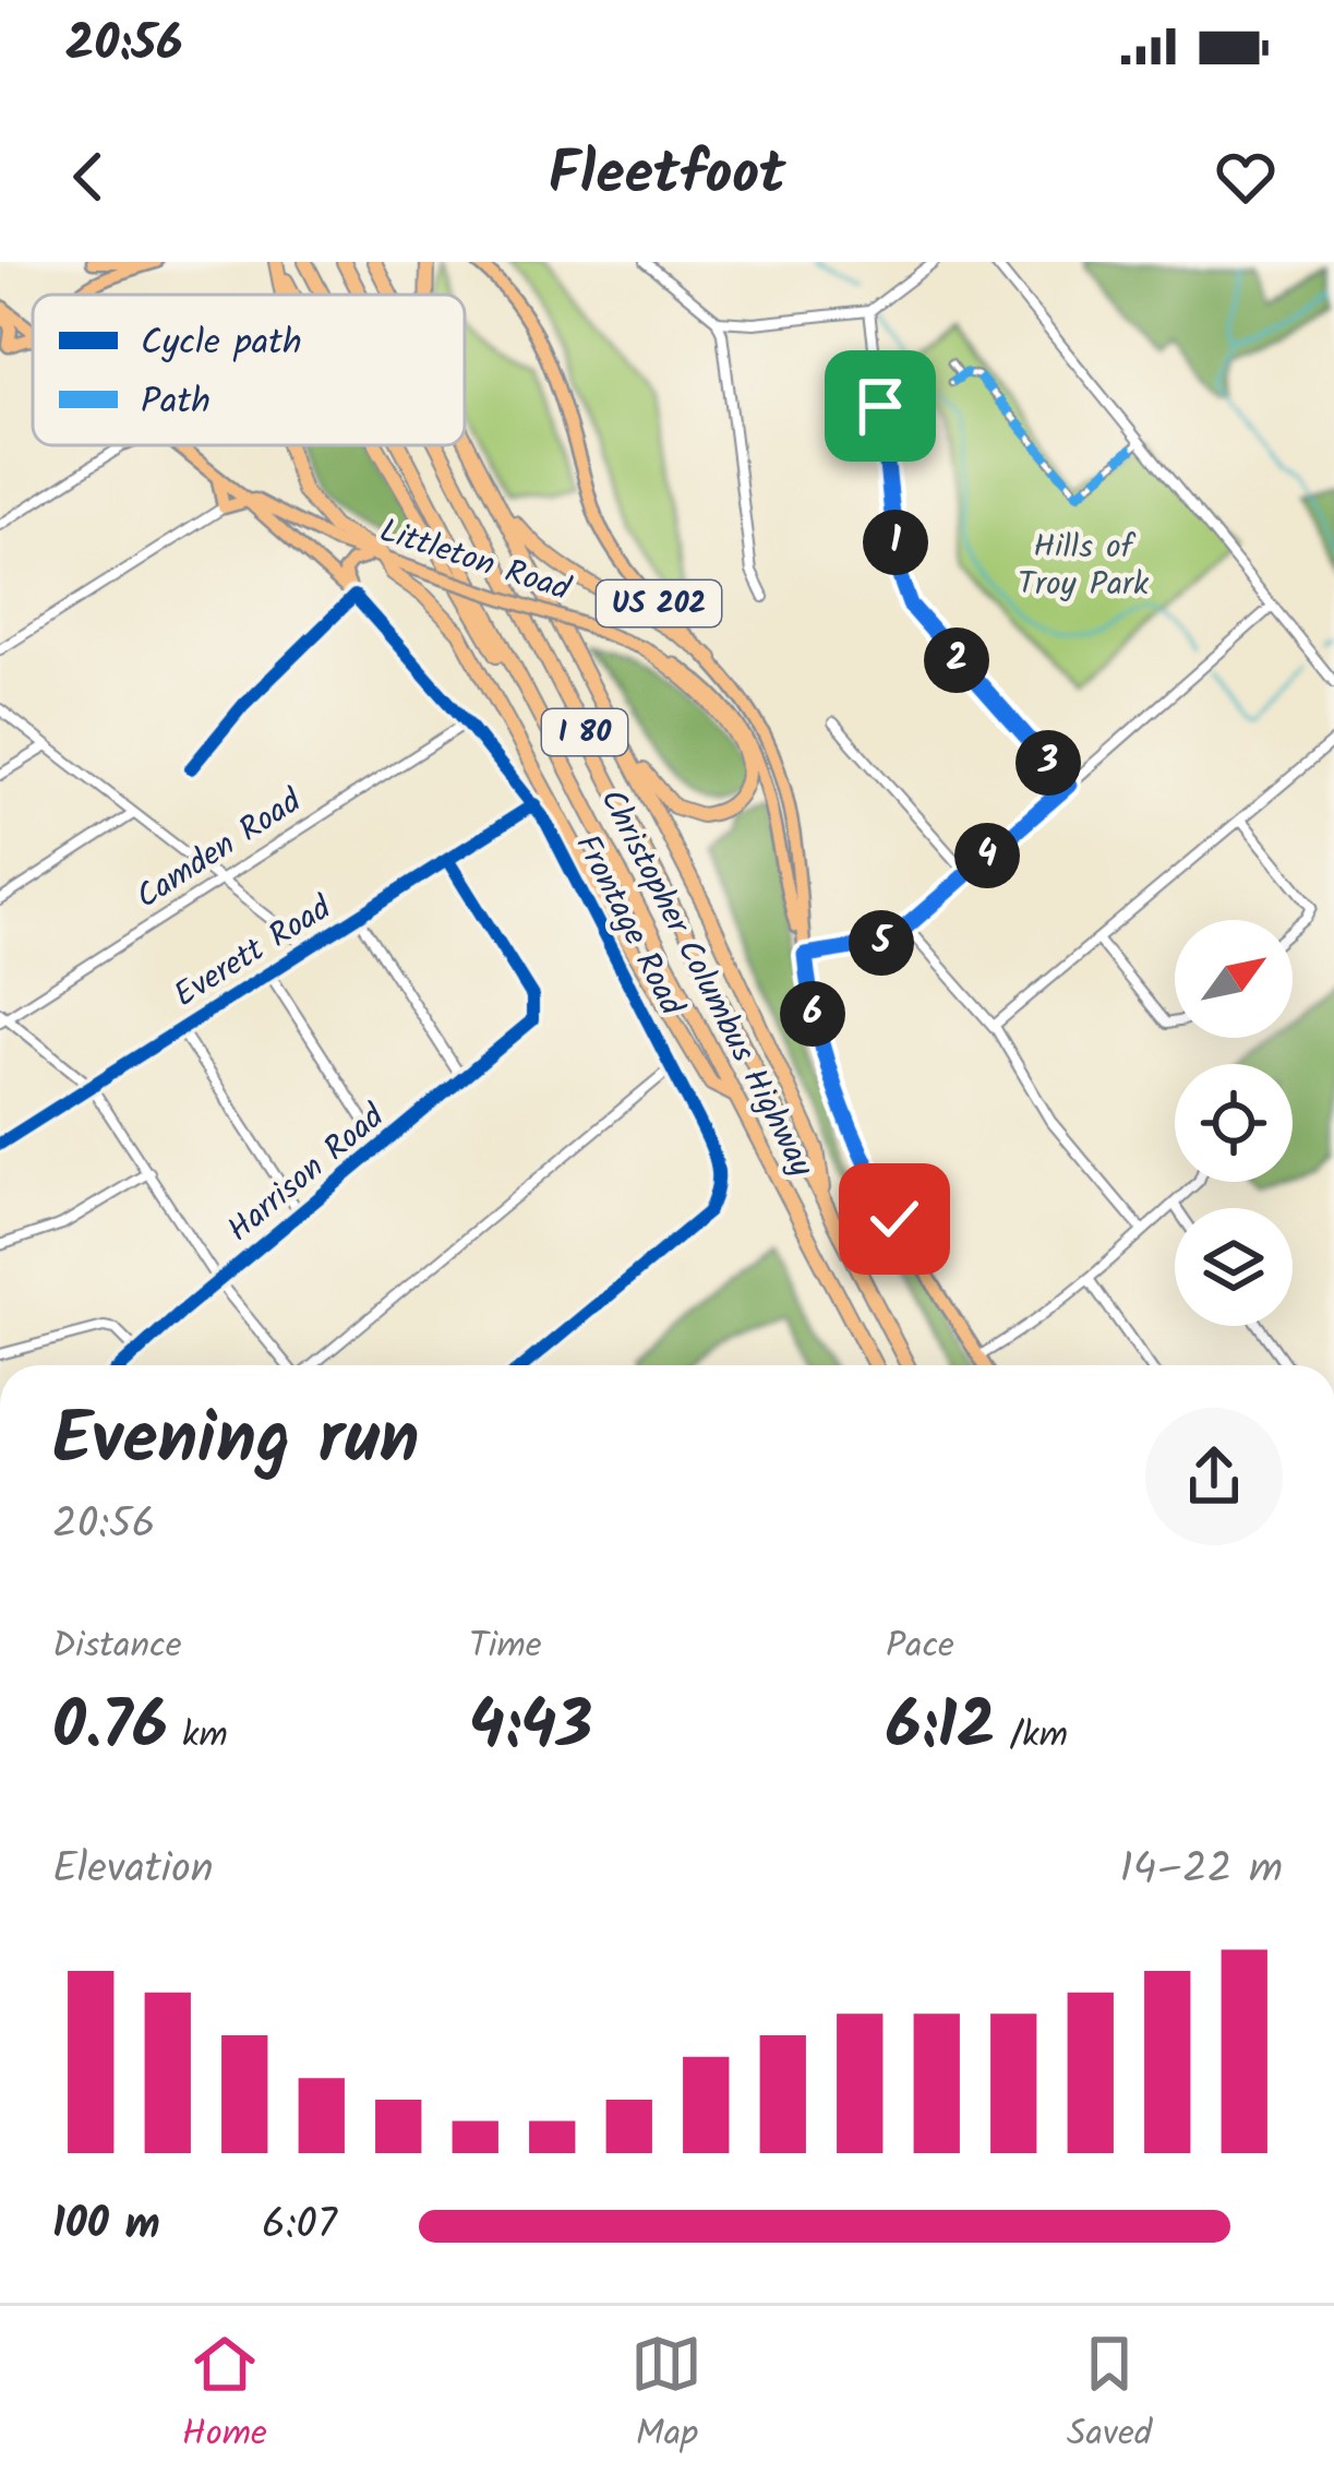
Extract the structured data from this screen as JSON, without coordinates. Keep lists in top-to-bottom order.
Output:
{
  "streets": {
    "highway": ["I 80", "Christopher Columbus Highway"],
    "main road": ["Littleton Road", "US 202"],
    "street": [
      "Camden Road",
      "Frontage Road",
      "Everett Road",
      "Harrison Road"
    ]
  },
  "crossings": [
    ["Camden Road", "Frontage Road"],
    ["Frontage Road", "Everett Road"],
    ["Everett Road", "Harrison Road"]
  ],
  "parks": ["Hills of Troy Park"],
  "legend": ["Cycle path", "Path"],
  "north": "top right",
  "page": {
    "status": "20:56",
    "header": "Fleetfoot",
    "pins": [
      "1",
      "2",
      "3",
      "4",
      "5",
      "6"
    ],
    "heading": ["Evening run", "20:56"],
    "stats": [
      ["Distance", "0.76 km"],
      ["Time", "4:43"],
      ["Pace", "6:12 /km"]
    ],
    "chart": ["Elevation", "14–22 m"],
    "list": [
      {
        "name": "100 m",
        "note": "6:07"
      }
    ],
    "tabs": ["Home", "Map", "Saved"]
  }
}
